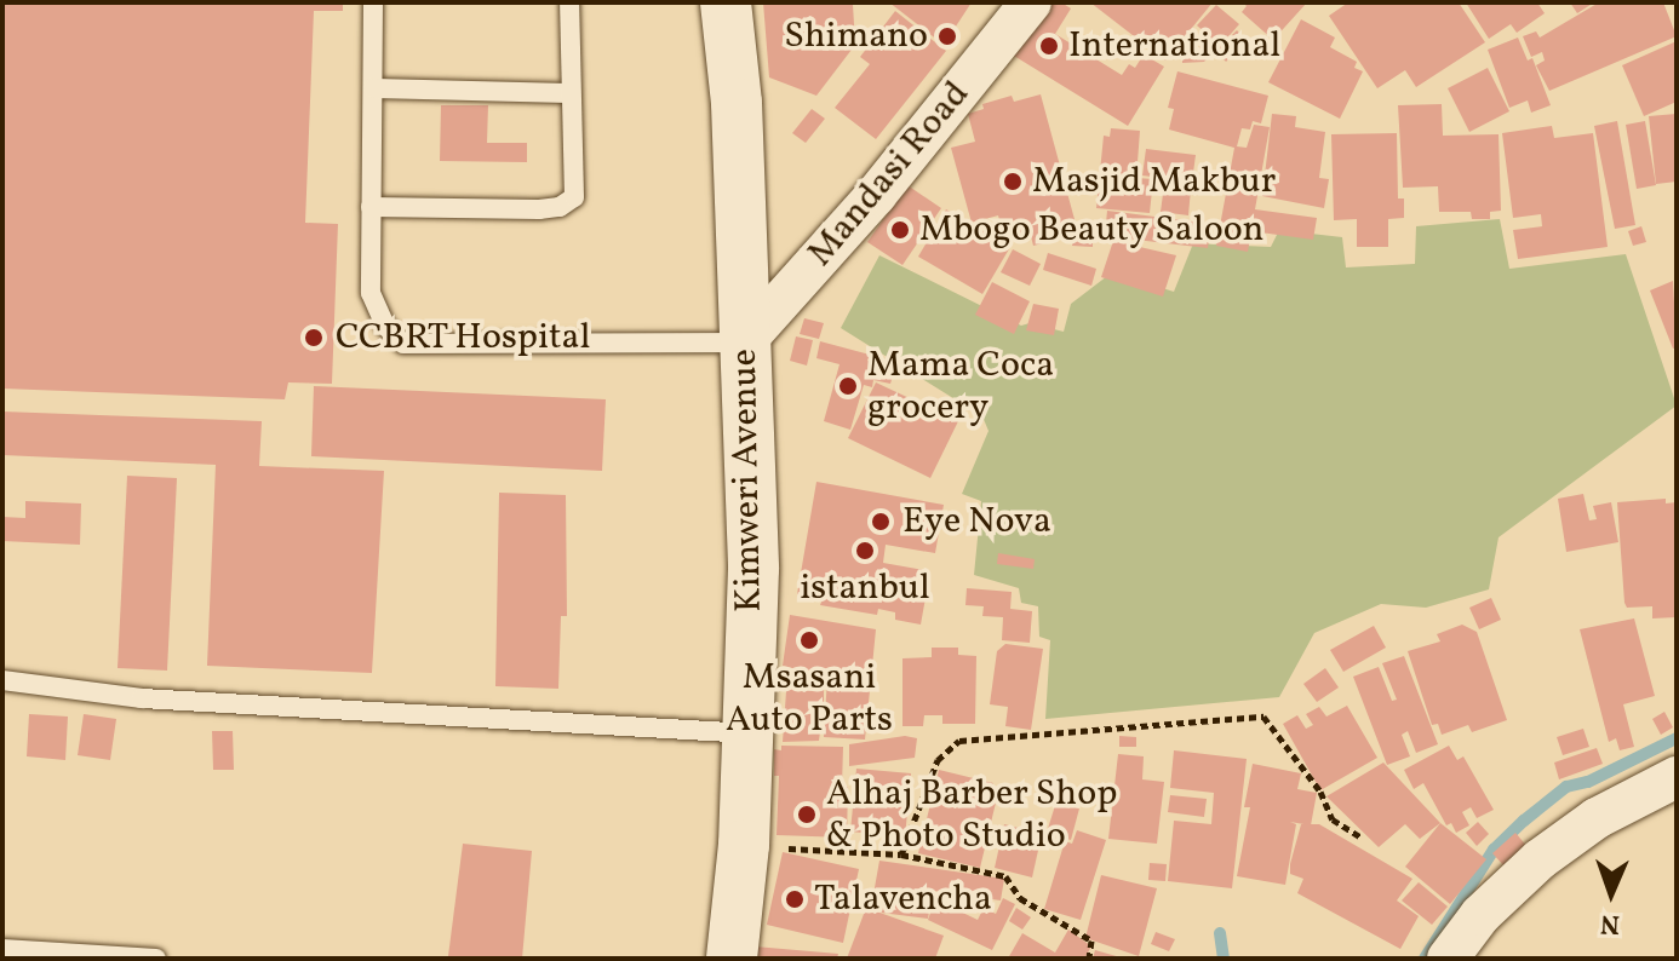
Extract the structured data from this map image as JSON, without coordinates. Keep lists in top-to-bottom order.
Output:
{
  "streets": {
    "street": ["Mandasi Road", "Kimweri Avenue"]
  },
  "crossings": [
    ["Mandasi Road", "Kimweri Avenue"]
  ],
  "places": [
    "Shimano",
    "International",
    "Masjid Makbur",
    "Mbogo Beauty Saloon",
    "CCBRT Hospital",
    "Mama Coca grocery",
    "Eye Nova",
    "istanbul",
    "Msasani Auto Parts",
    "Alhaj Barber Shop & Photo Studio",
    "Talavencha"
  ],
  "north": "bottom"
}
